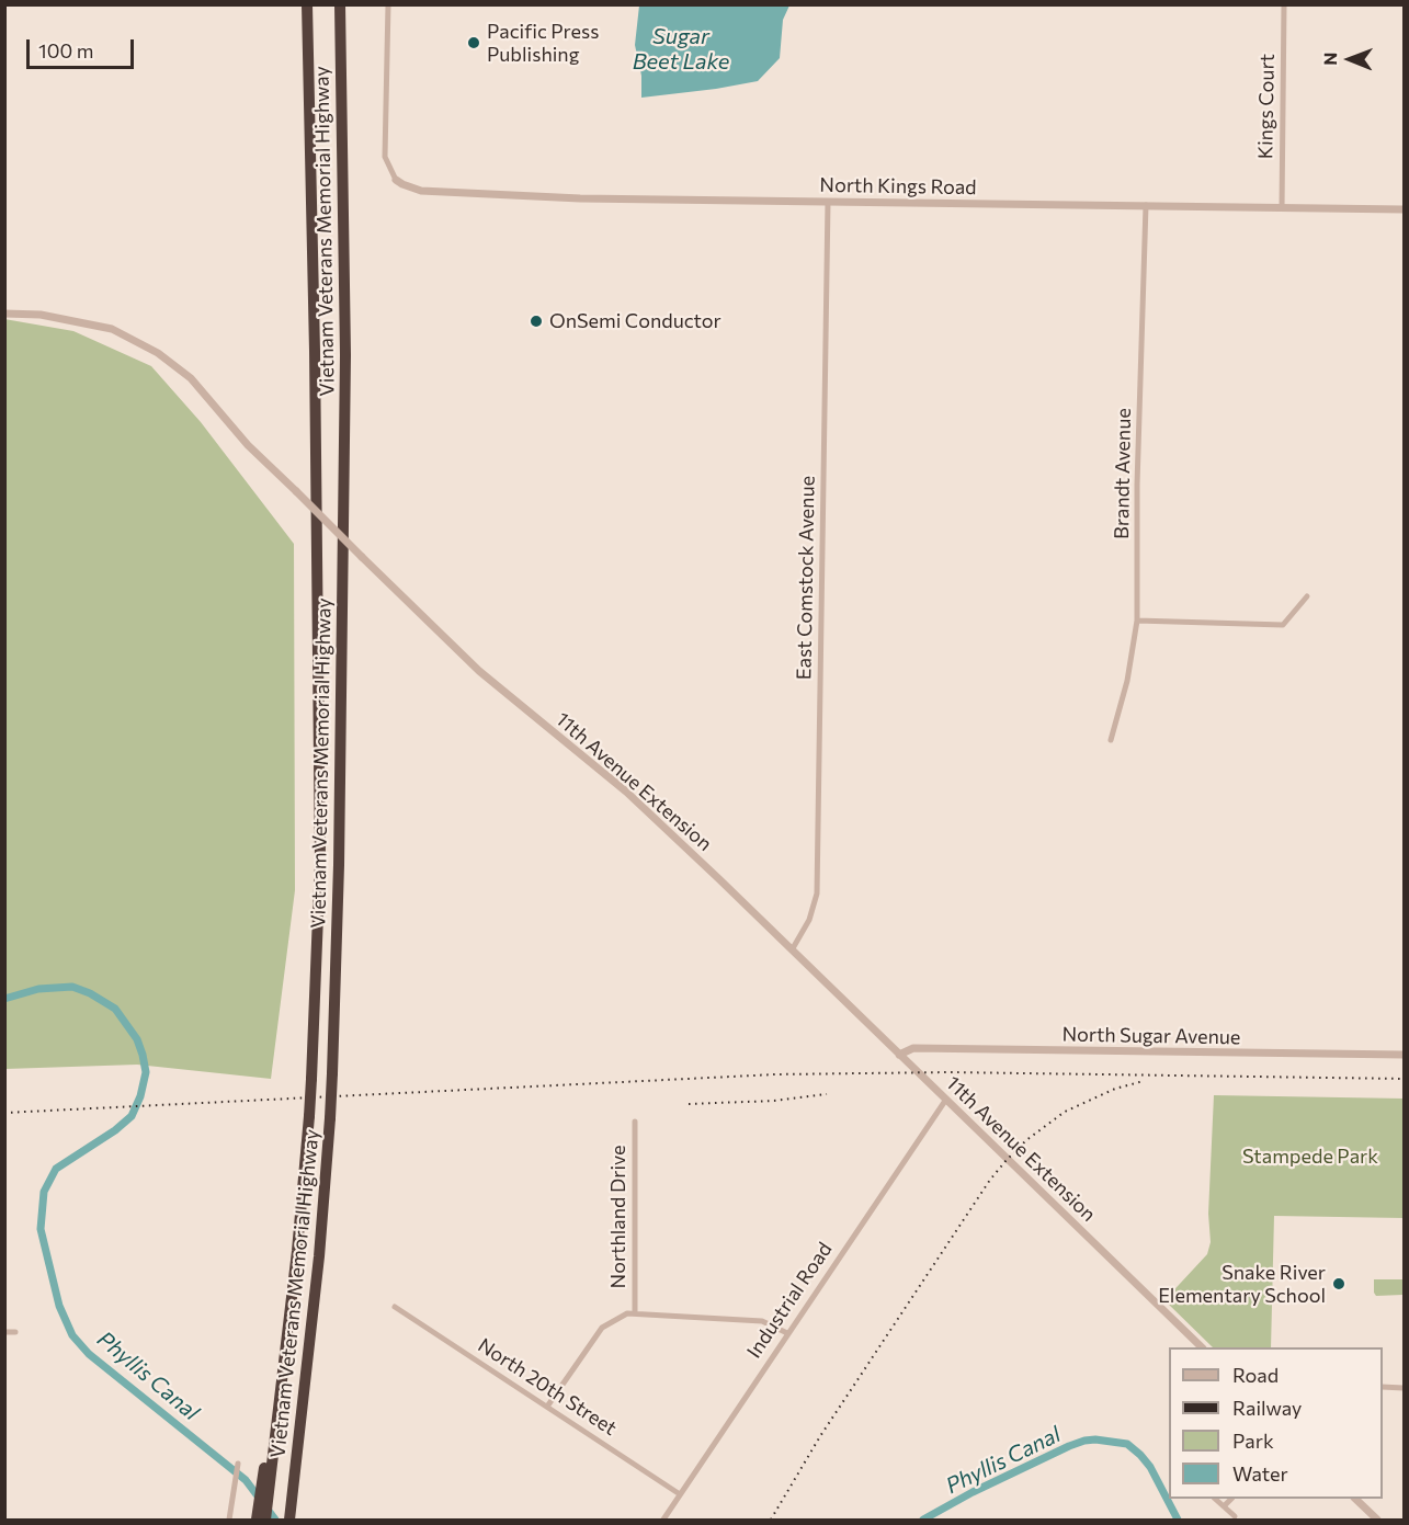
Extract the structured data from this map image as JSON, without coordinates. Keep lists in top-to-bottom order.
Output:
{
  "streets": {
    "highway": ["Vietnam Veterans Memorial Highway"],
    "street": [
      "Kings Court",
      "North Kings Road",
      "Brandt Avenue",
      "East Comstock Avenue",
      "11th Avenue Extension",
      "North Sugar Avenue",
      "Northland Drive",
      "Industrial Road",
      "North 20th Street"
    ]
  },
  "crossings": [
    ["Kings Court", "North Kings Road"],
    ["North Kings Road", "Brandt Avenue"],
    ["North Kings Road", "East Comstock Avenue"],
    ["Vietnam Veterans Memorial Highway", "11th Avenue Extension"],
    ["East Comstock Avenue", "11th Avenue Extension"],
    ["11th Avenue Extension", "North Sugar Avenue"],
    ["11th Avenue Extension", "Industrial Road"],
    ["Industrial Road", "North 20th Street"]
  ],
  "water": ["Sugar Beet Lake", "Phyllis Canal"],
  "parks": ["Stampede Park"],
  "places": ["Pacific Press Publishing", "OnSemi Conductor", "Snake River Elementary School"],
  "legend": [
    "Road",
    "Railway",
    "Park",
    "Water"
  ],
  "scale_bar": "100 m",
  "north": "left"
}
